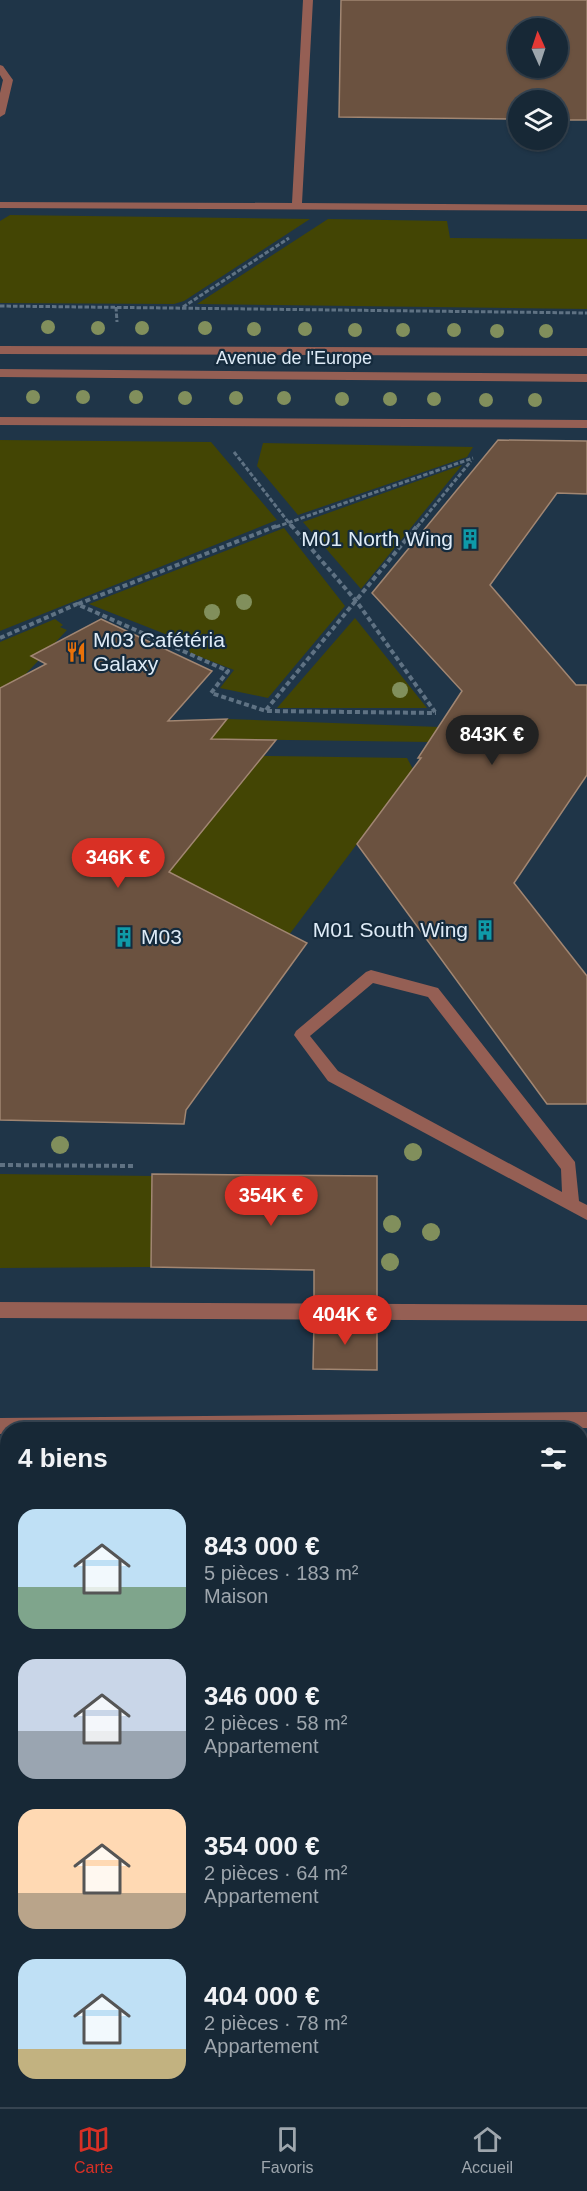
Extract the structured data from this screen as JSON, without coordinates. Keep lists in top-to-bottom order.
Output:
{
  "streets": {
    "street": ["Avenue de l'Europe"]
  },
  "places": {
    "building": ["M01 North Wing", "M01 South Wing", "M03"],
    "restaurant": ["M03 Cafétéria Galaxy"]
  },
  "north": "top",
  "page": {
    "price": [
      "843K €",
      "346K €",
      "354K €",
      "404K €"
    ],
    "heading": "4 biens",
    "list": [
      {
        "name": "843 000 €",
        "note": "5 pièces · 183 m² · Maison"
      },
      {
        "name": "346 000 €",
        "note": "2 pièces · 58 m² · Appartement"
      },
      {
        "name": "354 000 €",
        "note": "2 pièces · 64 m² · Appartement"
      },
      {
        "name": "404 000 €",
        "note": "2 pièces · 78 m² · Appartement"
      }
    ],
    "tabs": ["Carte", "Favoris", "Accueil"]
  }
}
